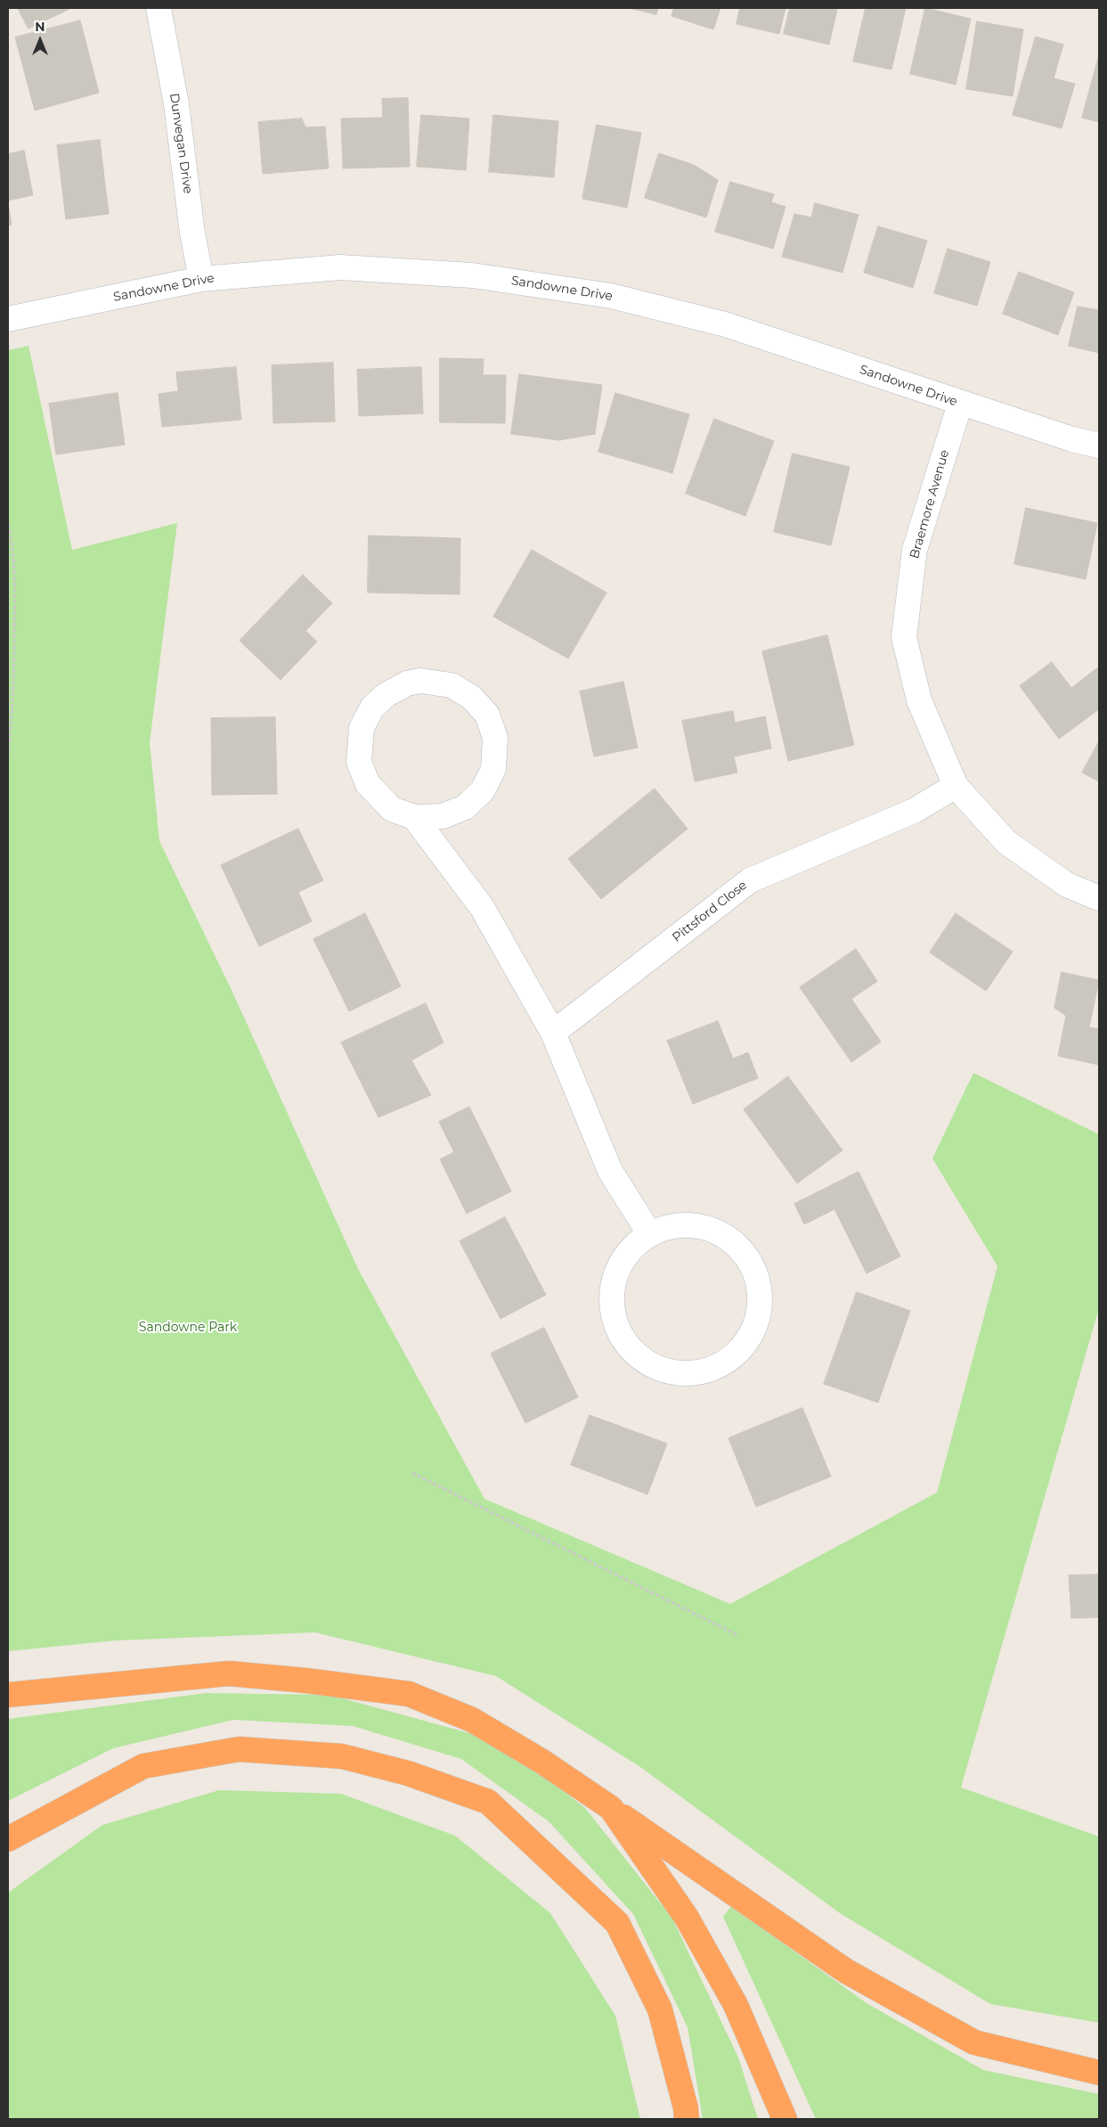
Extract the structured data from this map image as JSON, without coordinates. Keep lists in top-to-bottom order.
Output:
{
  "streets": {
    "street": [
      "Dunvegan Drive",
      "Sandowne Drive",
      "Braemore Avenue",
      "Pittsford Close"
    ]
  },
  "crossings": [
    ["Dunvegan Drive", "Sandowne Drive"],
    ["Sandowne Drive", "Braemore Avenue"],
    ["Braemore Avenue", "Pittsford Close"]
  ],
  "parks": ["Sandowne Park"],
  "north": "top"
}
